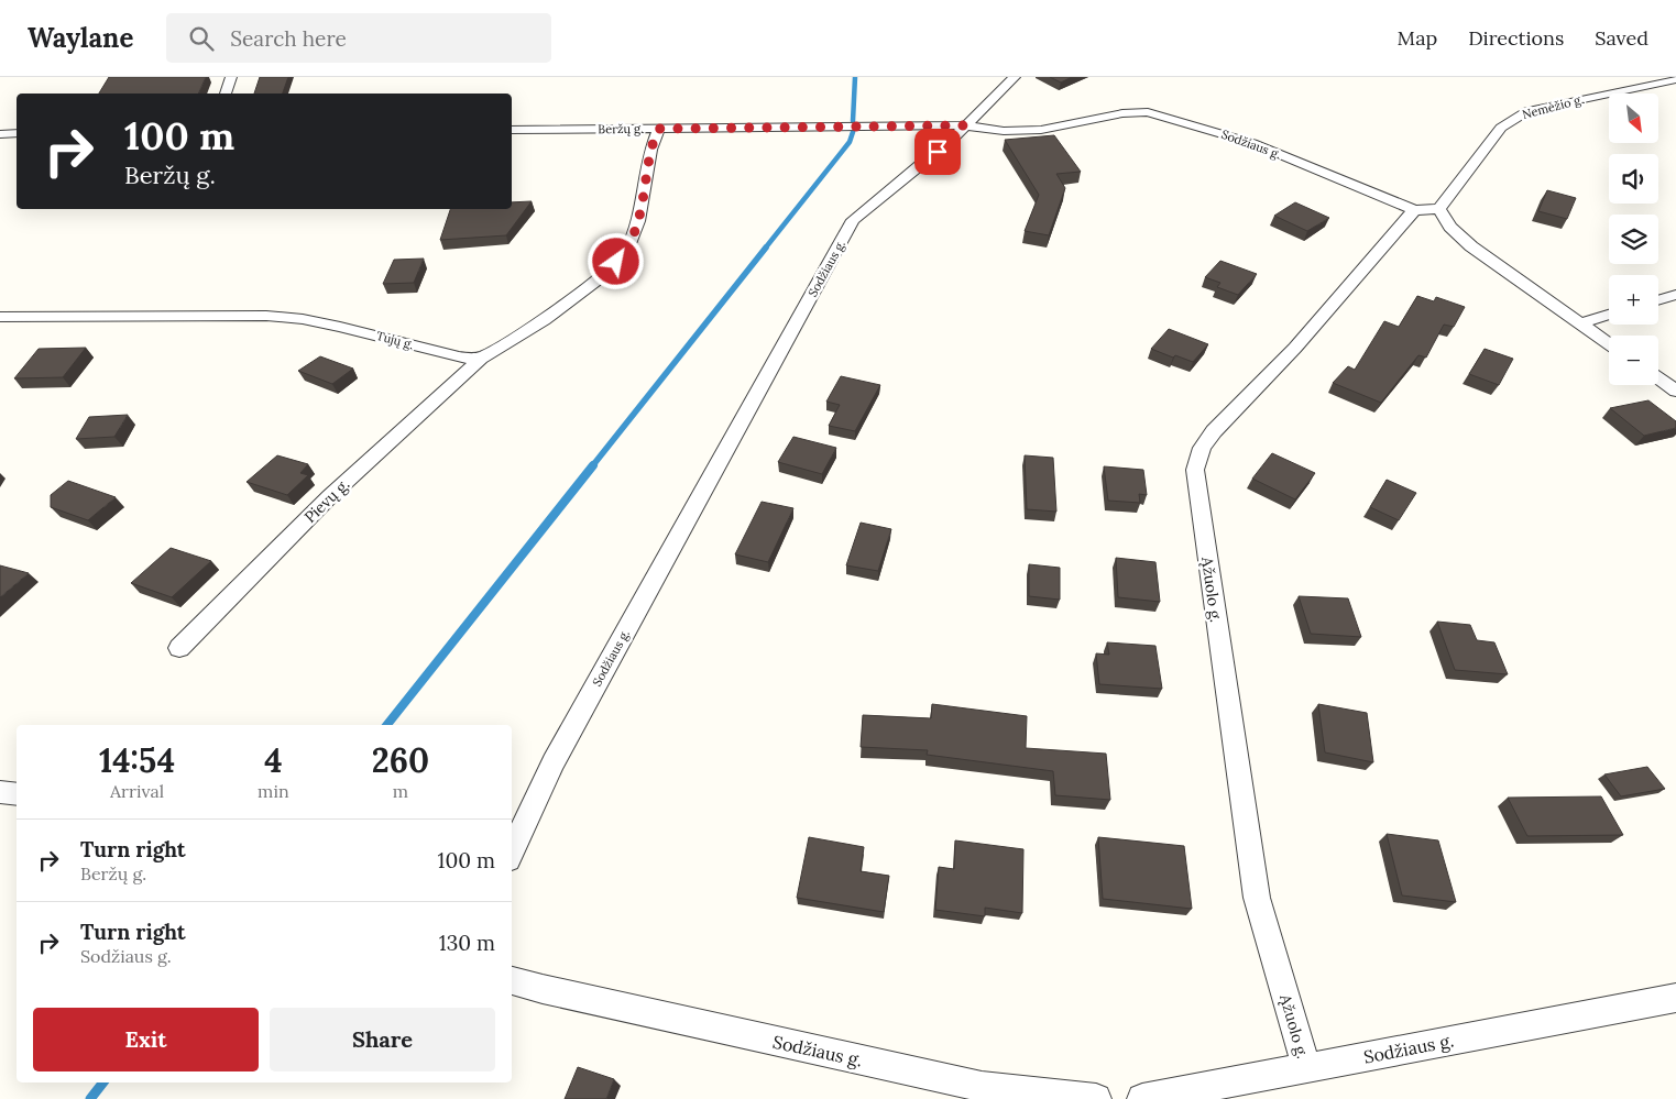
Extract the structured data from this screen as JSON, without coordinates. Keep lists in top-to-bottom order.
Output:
{
  "streets": {
    "street": [
      "Nemėžio g.",
      "Beržų g.",
      "Sodžiaus g.",
      "Tujų g.",
      "Pievų g.",
      "Ąžuolo g."
    ]
  },
  "crossings": [
    ["Beržų g.", "Sodžiaus g."],
    ["Sodžiaus g.", "Ąžuolo g."],
    ["Tujų g.", "Pievų g."]
  ],
  "north": "bottom right",
  "page": {
    "header": "Waylane",
    "search": "Search here",
    "nav": ["Map", "Directions", "Saved"],
    "map_buttons": ["+", "−"],
    "turn": ["100 m", "Beržų g."],
    "eta": [
      "14:54",
      "Arrival",
      "4",
      "min",
      "260",
      "m"
    ],
    "list": [
      {
        "name": "Turn right",
        "note": "Beržų g.",
        "value": "100 m"
      },
      {
        "name": "Turn right",
        "note": "Sodžiaus g.",
        "value": "130 m"
      }
    ],
    "buttons": ["Exit", "Share"]
  }
}
